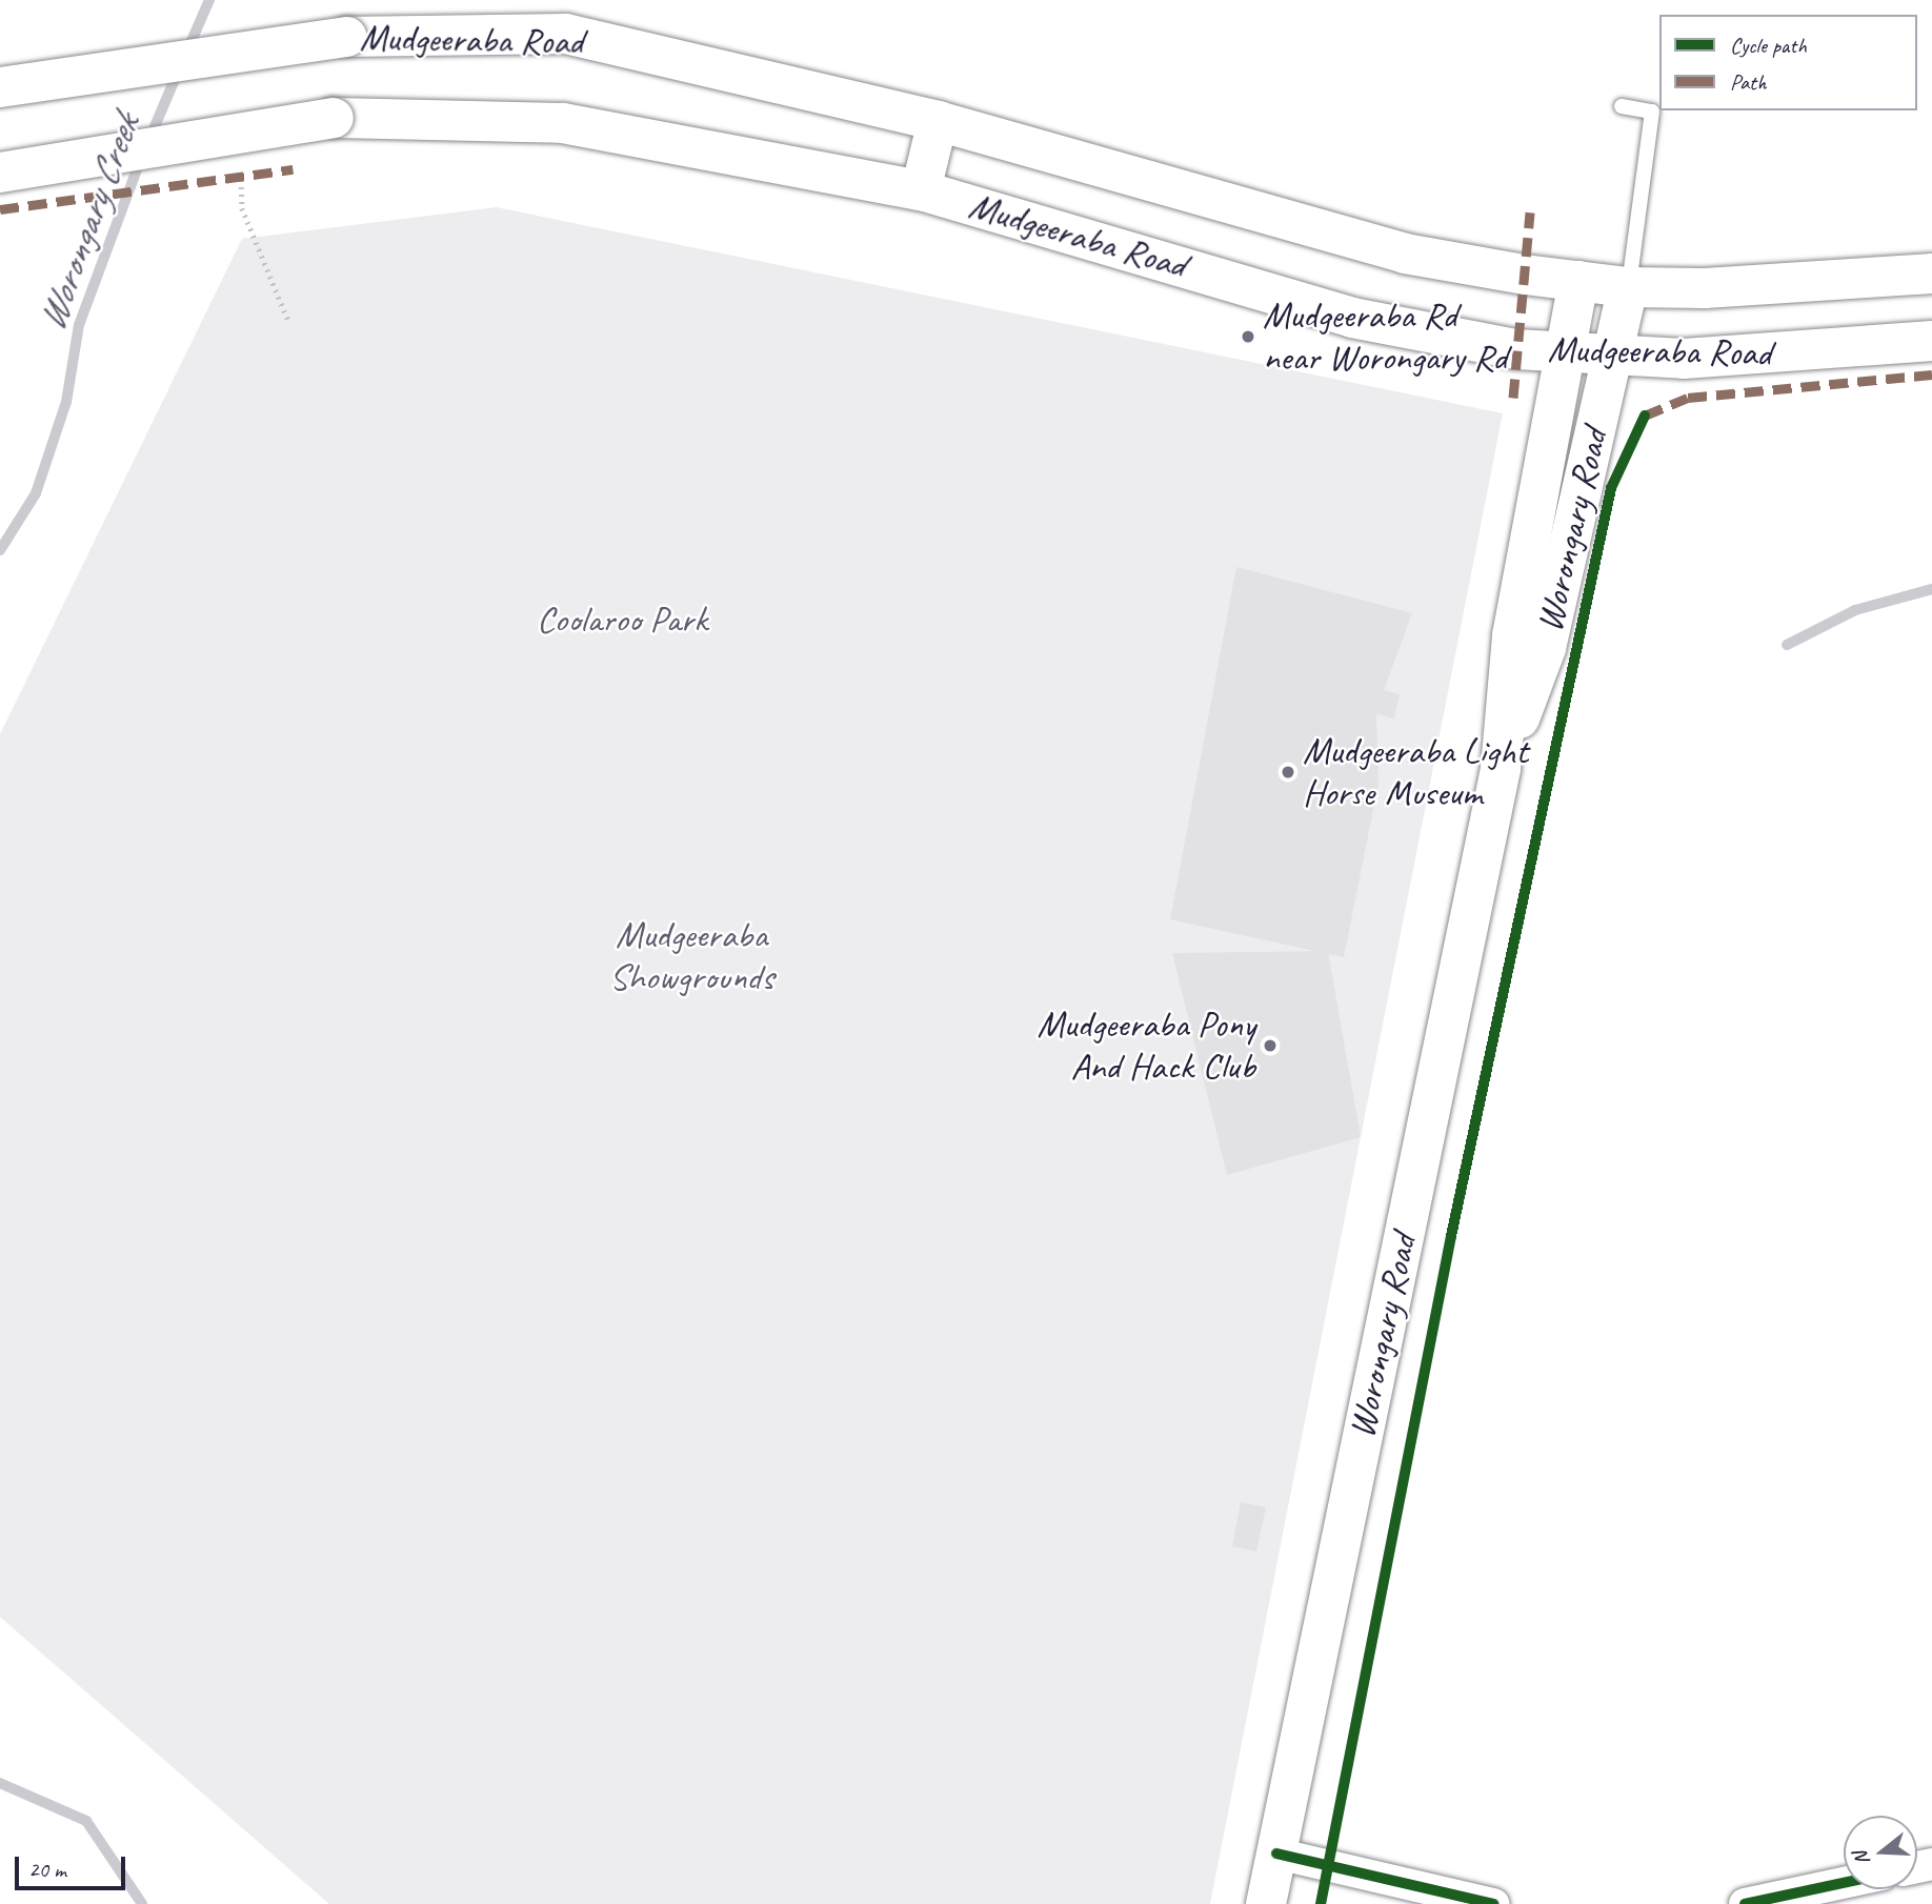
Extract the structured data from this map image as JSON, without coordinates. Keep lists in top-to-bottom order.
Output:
{
  "streets": {
    "main road": ["Mudgeeraba Road", "Worongary Road"]
  },
  "crossings": [
    ["Mudgeeraba Road", "Worongary Road"]
  ],
  "water": ["Worongary Creek"],
  "parks": ["Coolaroo Park", "Mudgeeraba Showgrounds"],
  "places": ["Mudgeeraba Rd near Worongary Rd", "Mudgeeraba Light Horse Museum", "Mudgeeraba Pony And Hack Club"],
  "legend": ["Cycle path", "Path"],
  "scale_bar": "20 m",
  "north": "left"
}
